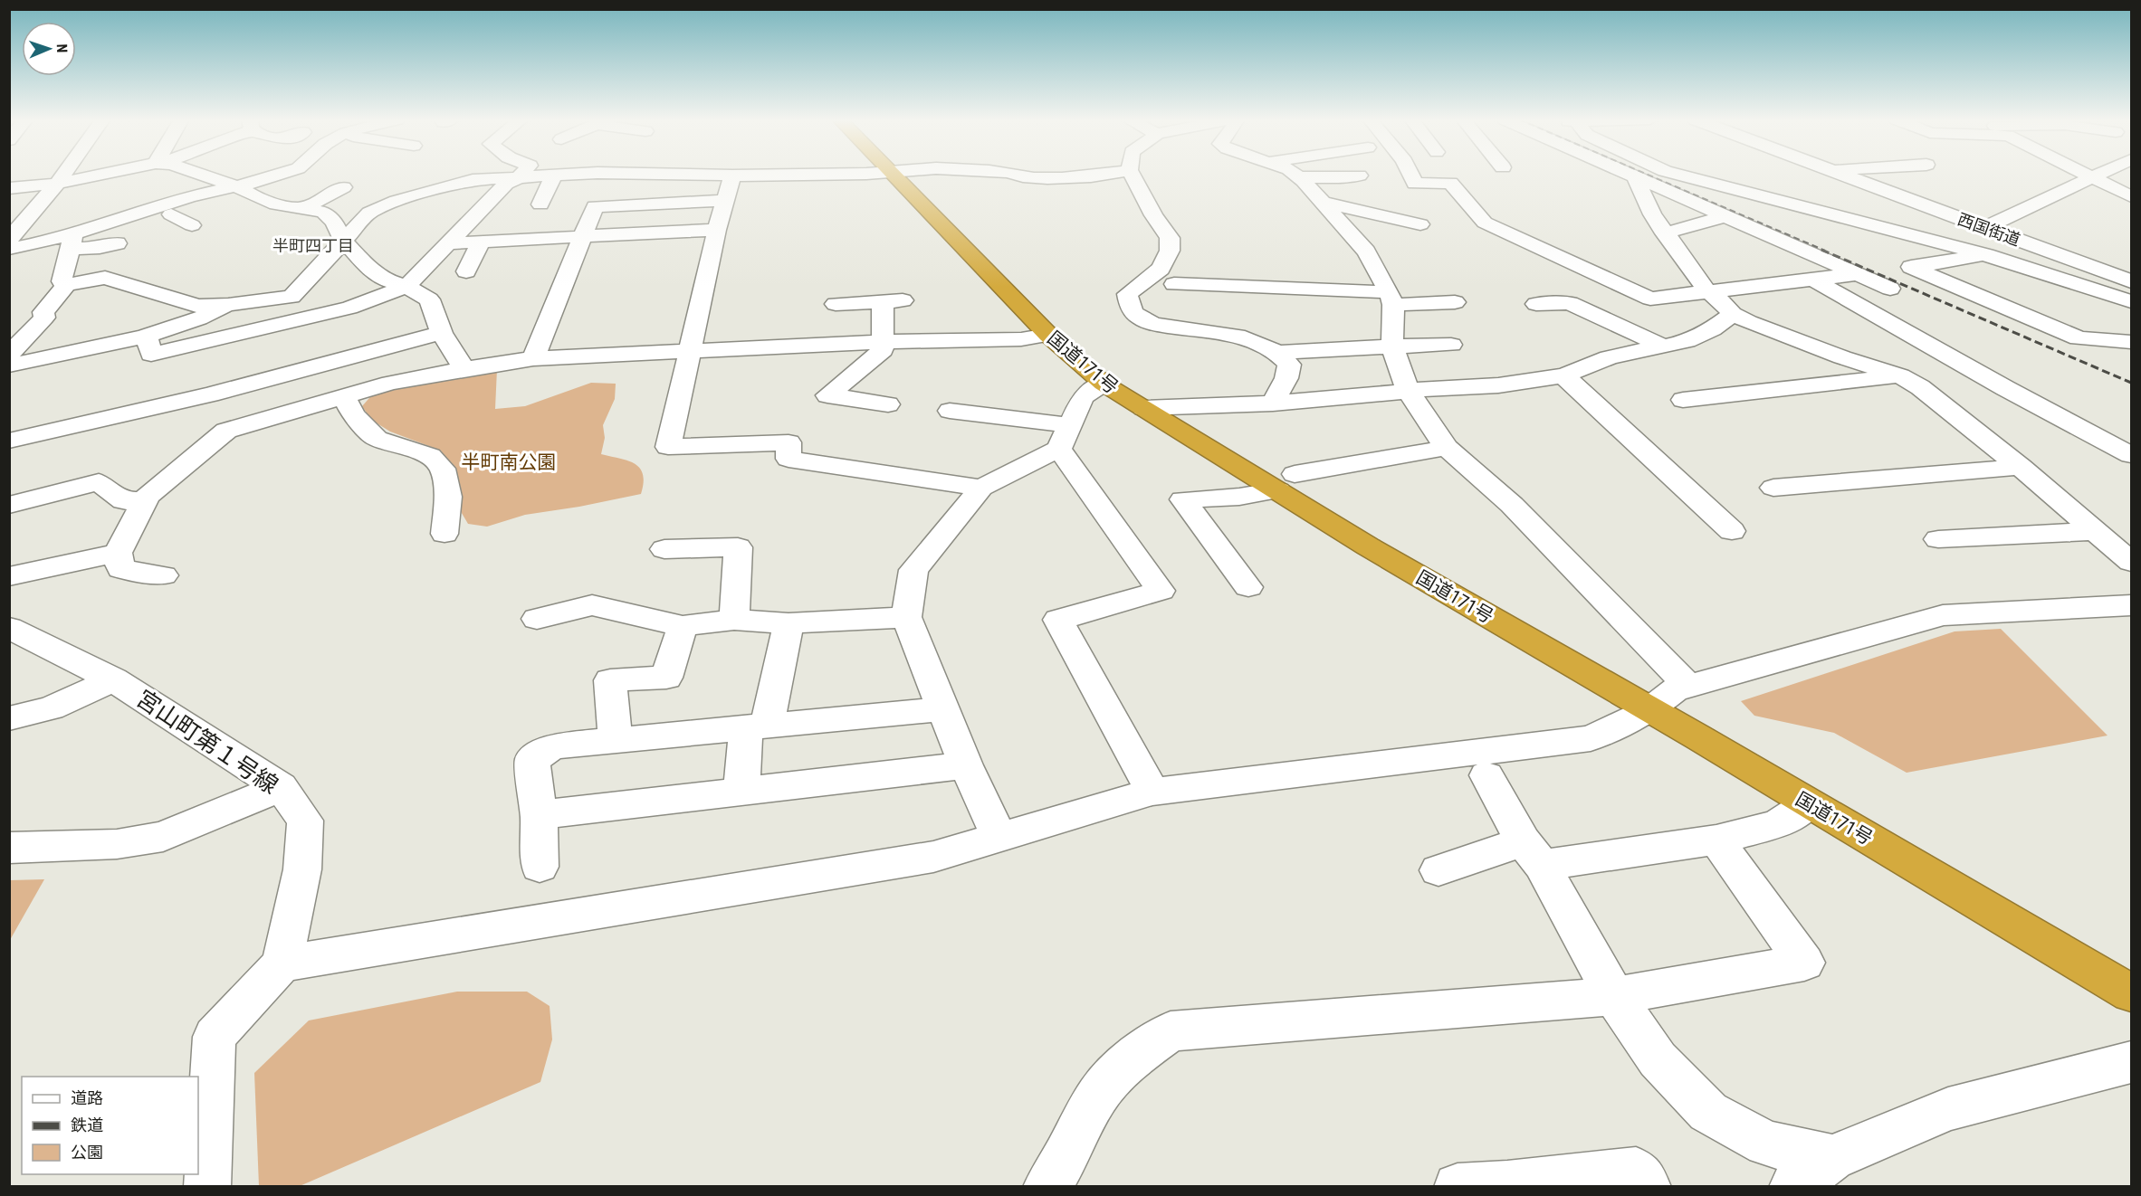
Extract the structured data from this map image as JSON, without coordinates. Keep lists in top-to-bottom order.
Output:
{
  "streets": {
    "highway": ["国道171号"],
    "street": ["西国街道", "宮山町第１号線"]
  },
  "districts": ["半町四丁目"],
  "parks": ["半町南公園"],
  "legend": ["道路", "鉄道", "公園"],
  "north": "right"
}
